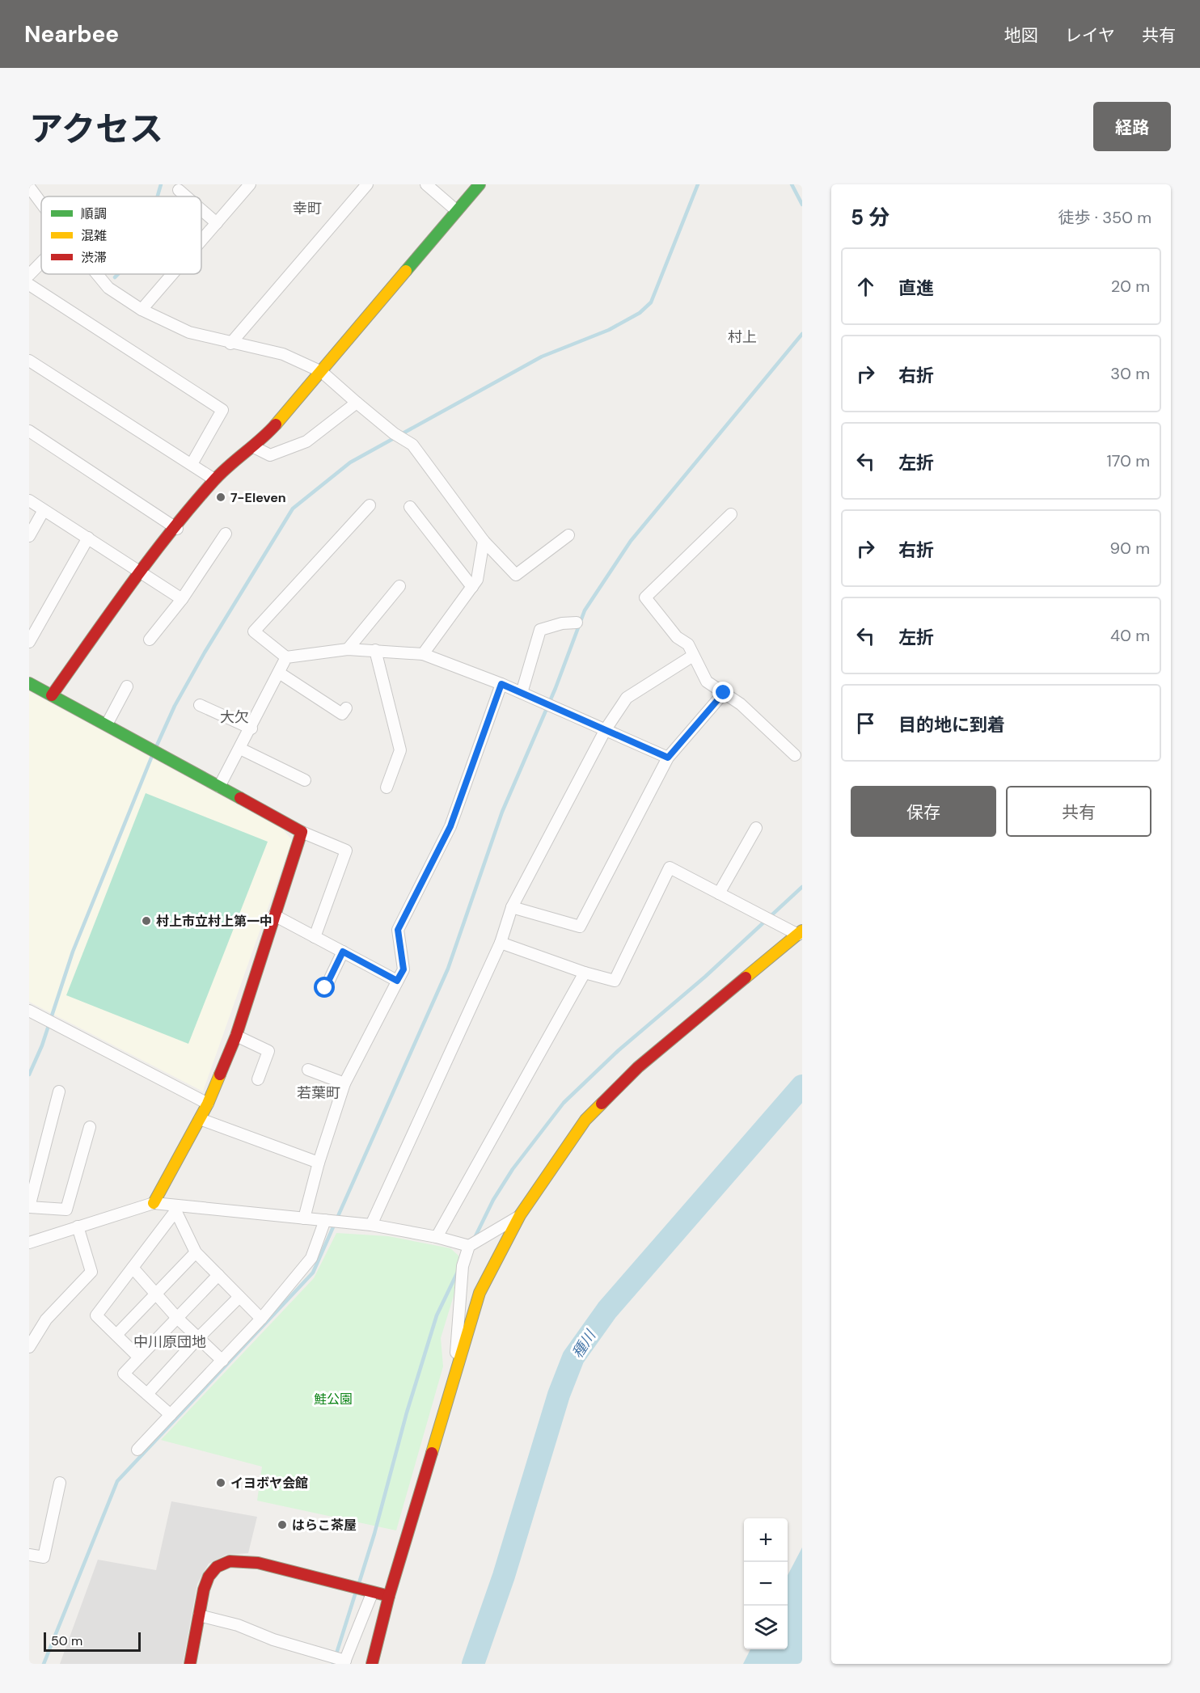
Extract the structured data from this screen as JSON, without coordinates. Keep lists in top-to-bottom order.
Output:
{
  "districts": [
    "幸町",
    "村上",
    "大欠",
    "若葉町",
    "中川原団地"
  ],
  "water": ["種川"],
  "parks": ["鮭公園"],
  "places": [
    "7-Eleven",
    "村上市立村上第一中",
    "イヨボヤ会館",
    "はらこ茶屋"
  ],
  "legend": ["順調", "混雑", "渋滞"],
  "scale_bar": "50 m",
  "page": {
    "header": "Nearbee",
    "nav": ["地図", "レイヤ", "共有"],
    "title": "アクセス",
    "buttons": [
      "経路",
      ["保存", "共有"]
    ],
    "heading": ["5 分", "徒歩 · 350 m"],
    "list": [
      ["直進", "20 m"],
      ["右折", "30 m"],
      ["左折", "170 m"],
      ["右折", "90 m"],
      ["左折", "40 m"],
      "目的地に到着"
    ],
    "map_buttons": ["+", "−"],
    "scale": "50 m"
  }
}
